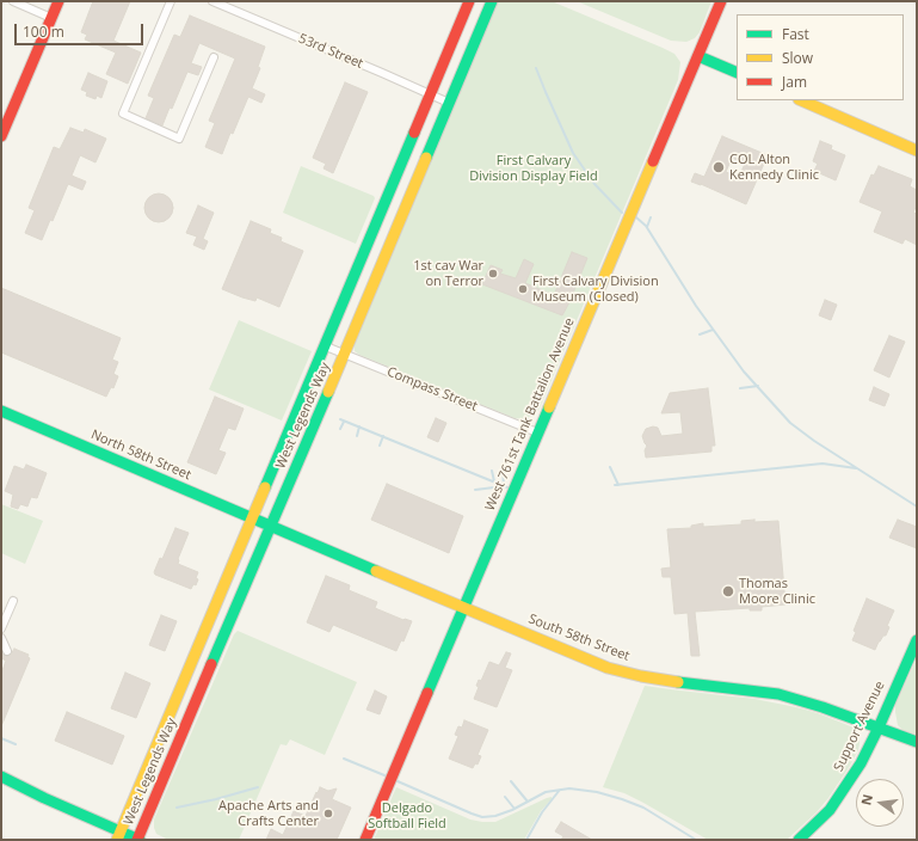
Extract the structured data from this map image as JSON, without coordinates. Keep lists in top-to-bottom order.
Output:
{
  "streets": {
    "street": [
      "53rd Street",
      "Compass Street",
      "West 761st Tank Battalion Avenue",
      "West Legends Way",
      "North 58th Street",
      "South 58th Street",
      "Support Avenue"
    ]
  },
  "crossings": [
    ["53rd Street", "West Legends Way"],
    ["Compass Street", "West 761st Tank Battalion Avenue"],
    ["Compass Street", "West Legends Way"],
    ["West 761st Tank Battalion Avenue", "South 58th Street"],
    ["West Legends Way", "North 58th Street"],
    ["West Legends Way", "South 58th Street"],
    ["North 58th Street", "South 58th Street"],
    ["South 58th Street", "Support Avenue"]
  ],
  "parks": ["First Calvary Division Display Field", "Delgado Softball Field"],
  "places": [
    "COL Alton Kennedy Clinic",
    "1st cav War on Terror",
    "First Calvary Division Museum (Closed)",
    "Thomas Moore Clinic",
    "Apache Arts and Crafts Center"
  ],
  "legend": ["Fast", "Slow", "Jam"],
  "scale_bar": "100 m",
  "north": "left"
}
